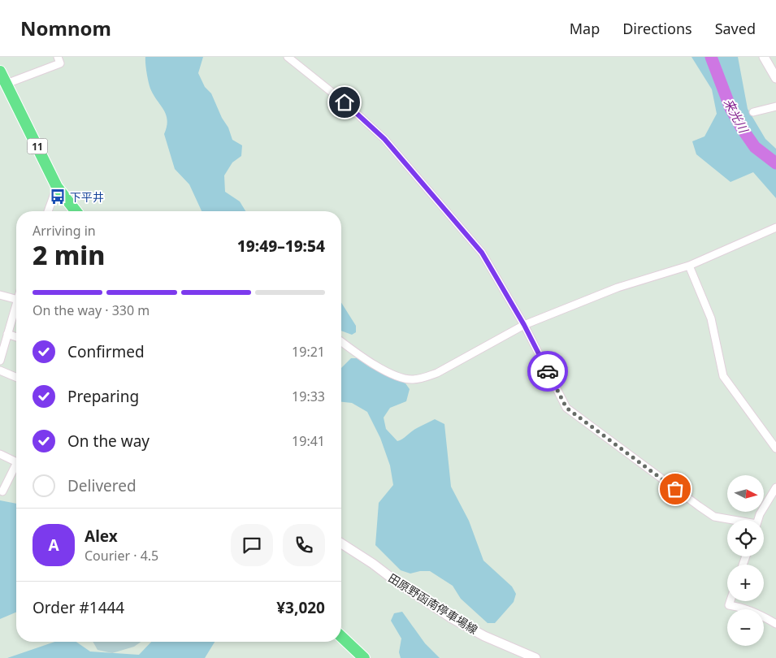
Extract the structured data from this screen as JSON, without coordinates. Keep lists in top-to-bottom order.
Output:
{
  "streets": {
    "main road": ["11", "田原野函南停車場線"]
  },
  "water": ["来光川"],
  "places": {
    "bus stop": ["下平井"]
  },
  "north": "right",
  "page": {
    "header": "Nomnom",
    "nav": ["Map", "Directions", "Saved"],
    "heading": ["2 min", "Arriving in", "19:49–19:54"],
    "panel": [
      "Alex",
      "Courier · 4.5",
      "Order #1444",
      "¥3,020"
    ],
    "bar": "On the way · 330 m",
    "list": [
      ["Confirmed", "19:21"],
      ["Preparing", "19:33"],
      ["On the way", "19:41"],
      "Delivered"
    ],
    "map_buttons": ["+", "−"],
    "round": "A"
  }
}
